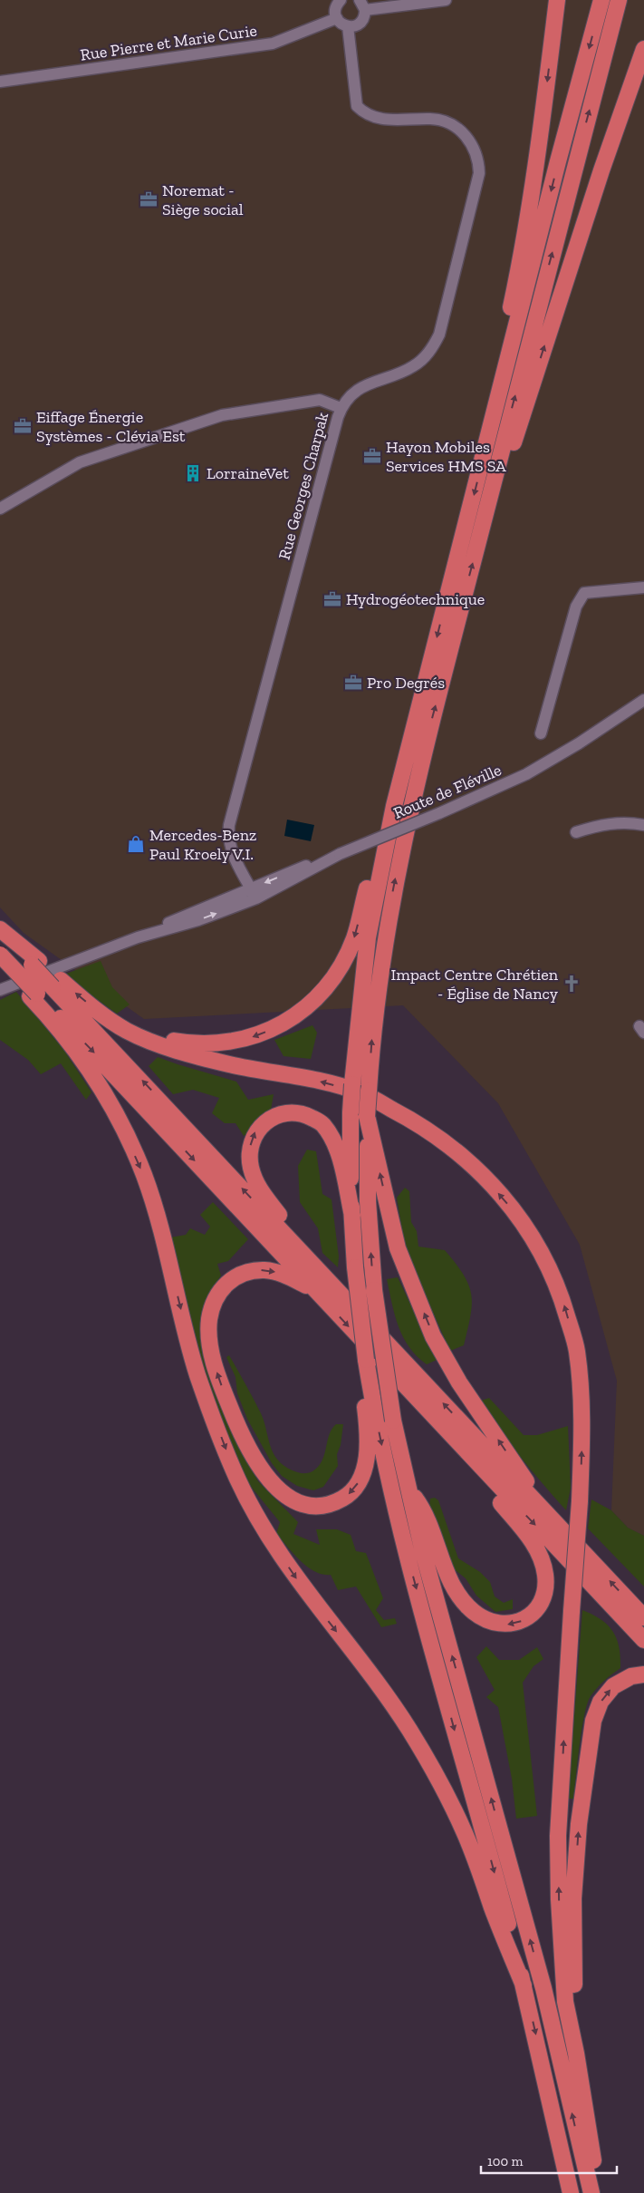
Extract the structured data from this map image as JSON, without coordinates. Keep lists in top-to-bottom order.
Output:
{
  "streets": {
    "street": ["Rue Pierre et Marie Curie", "Rue Georges Charpak", "Route de Fléville"]
  },
  "crossings": [
    ["Rue Georges Charpak", "Route de Fléville"]
  ],
  "places": {
    "office": [
      "Noremat - Siège social",
      "Eiffage Énergie Systèmes - Clévia Est",
      "Hayon Mobiles Services HMS SA",
      "Hydrogéotechnique",
      "Pro Degrés"
    ],
    "building": ["LorraineVet"],
    "shop": ["Mercedes-Benz Paul Kroely V.I."],
    "church": ["Impact Centre Chrétien - Église de Nancy"]
  },
  "scale_bar": "100 m"
}
